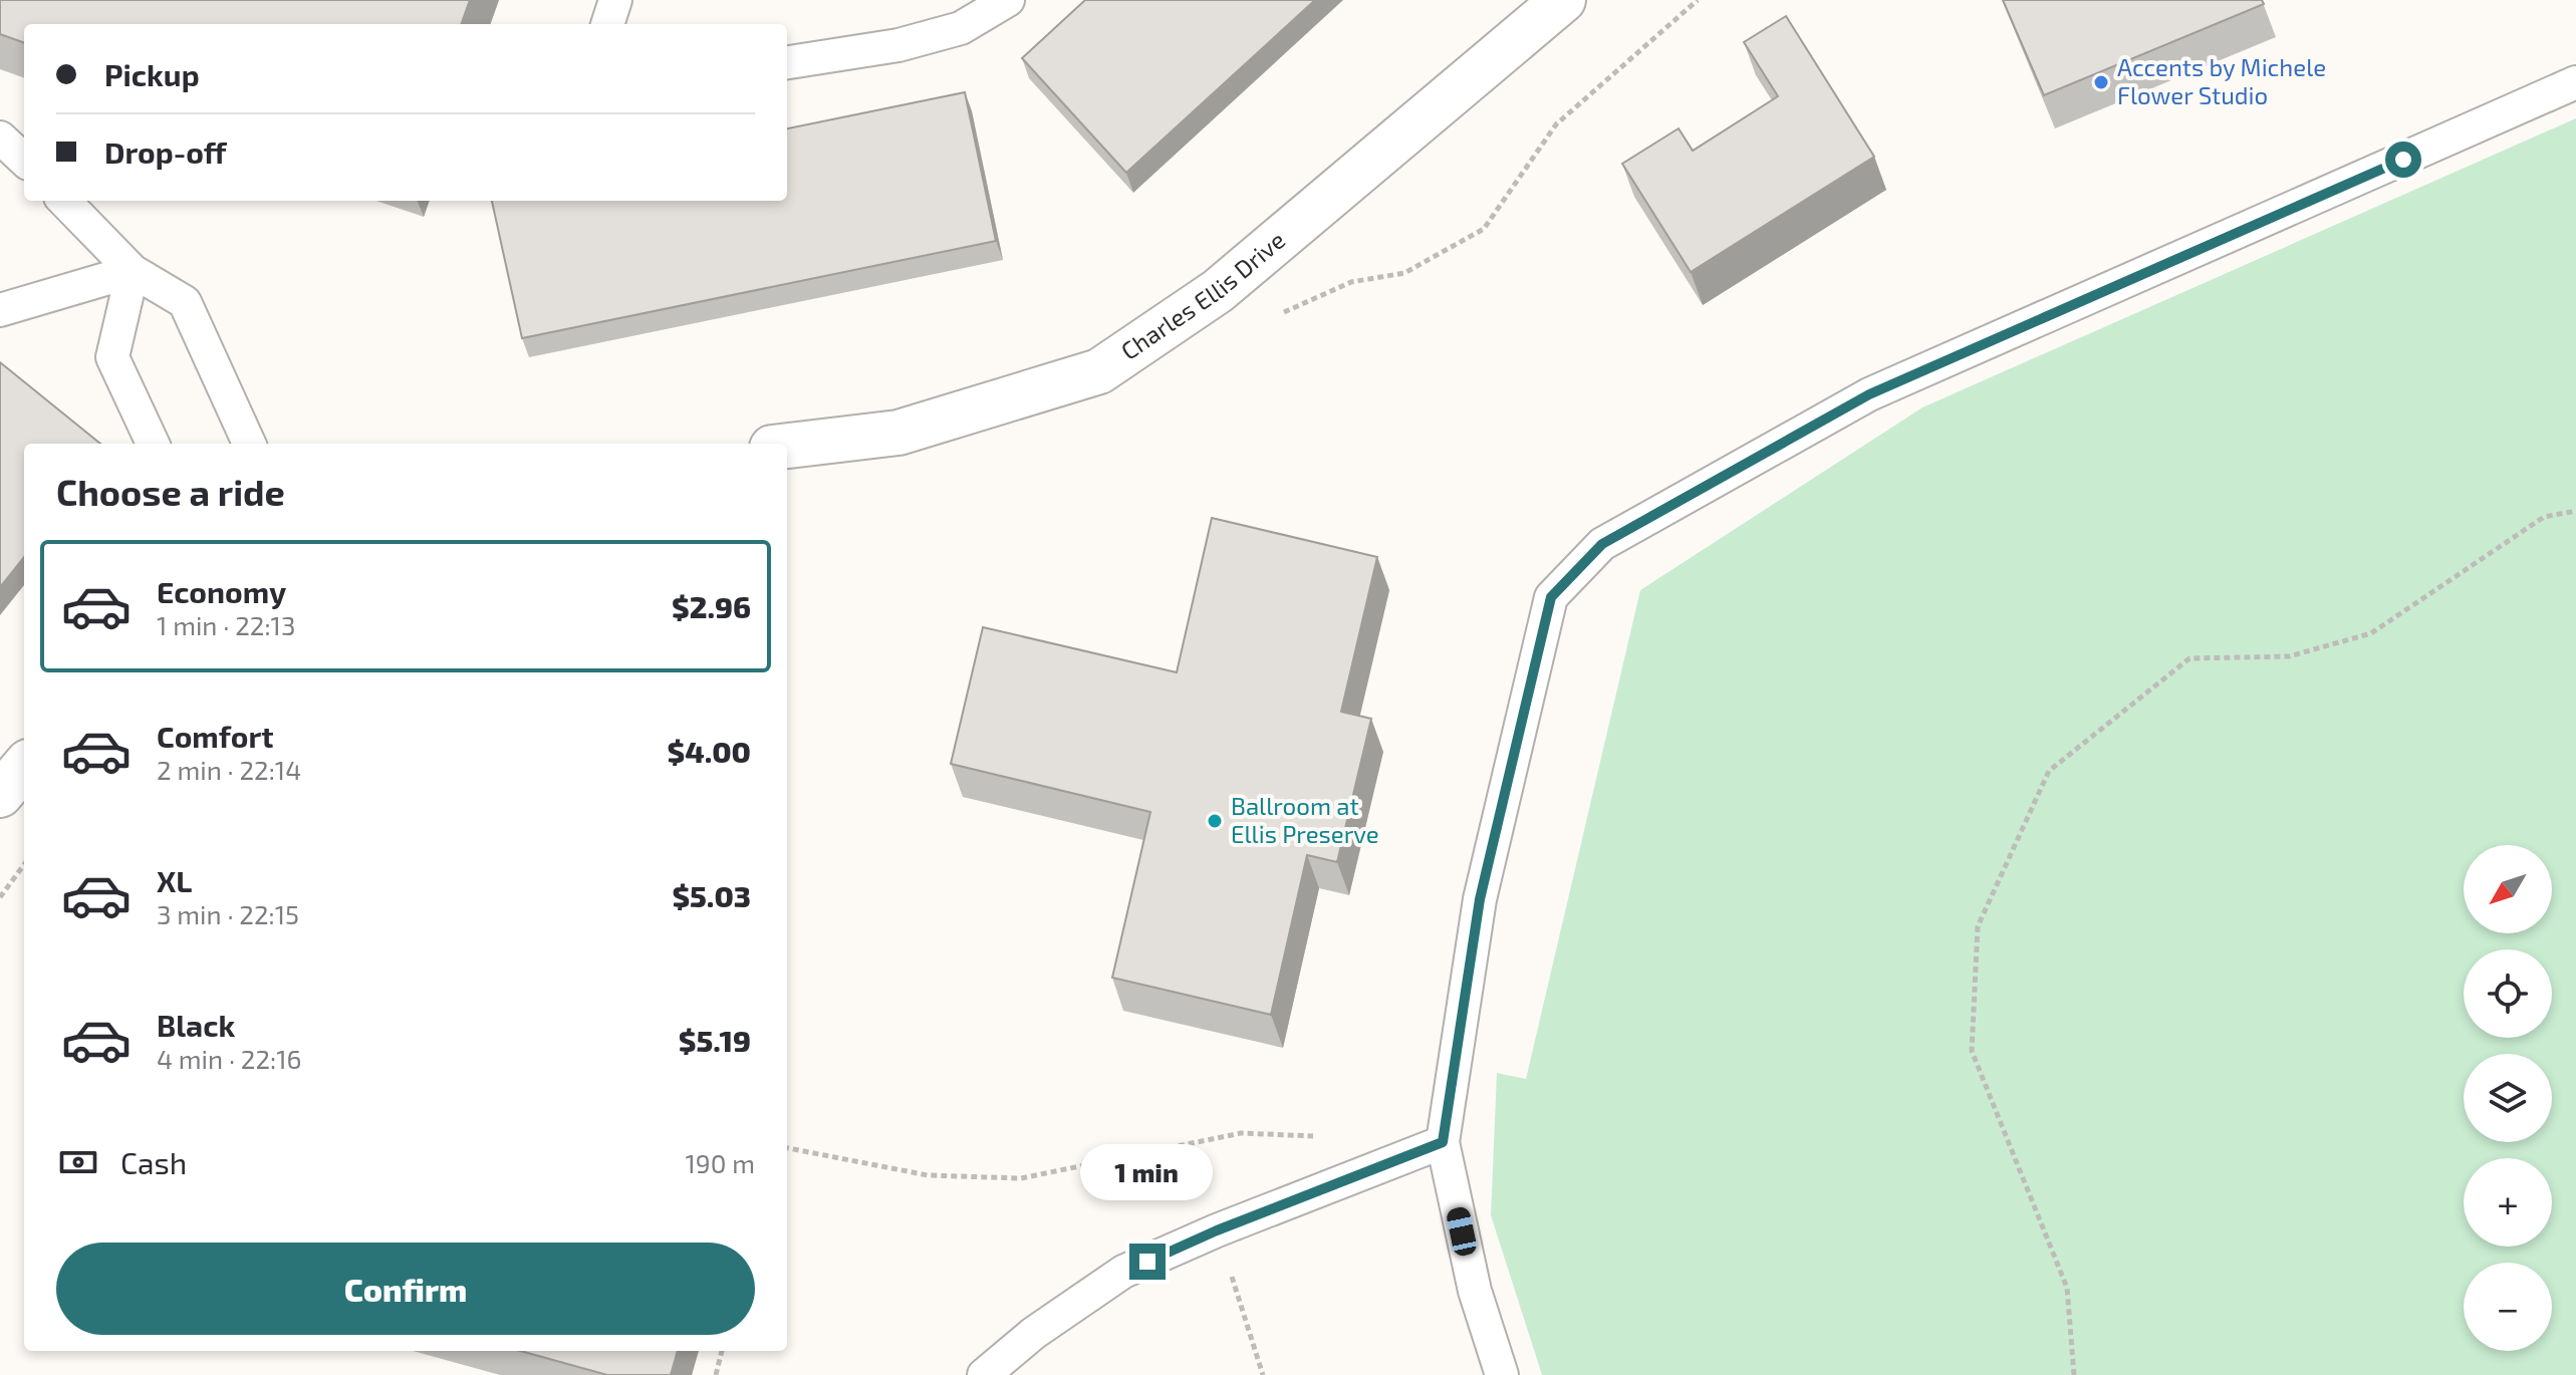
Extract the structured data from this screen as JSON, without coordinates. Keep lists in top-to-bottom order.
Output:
{
  "streets": {
    "street": ["Charles Ellis Drive"]
  },
  "places": ["Accents by Michele Flower Studio", "Ballroom at Ellis Preserve"],
  "north": "bottom left",
  "page": {
    "banner": ["Pickup", "Drop-off"],
    "heading": "Choose a ride",
    "list": [
      {
        "name": "Economy",
        "note": "1 min · 22:13",
        "value": "$2.96"
      },
      {
        "name": "Comfort",
        "note": "2 min · 22:14",
        "value": "$4.00"
      },
      {
        "name": "XL",
        "note": "3 min · 22:15",
        "value": "$5.03"
      },
      {
        "name": "Black",
        "note": "4 min · 22:16",
        "value": "$5.19"
      }
    ],
    "map_buttons": ["+", "−"],
    "pay": ["Cash", "190 m"],
    "bubble": "1 min",
    "buttons": "Confirm"
  }
}
